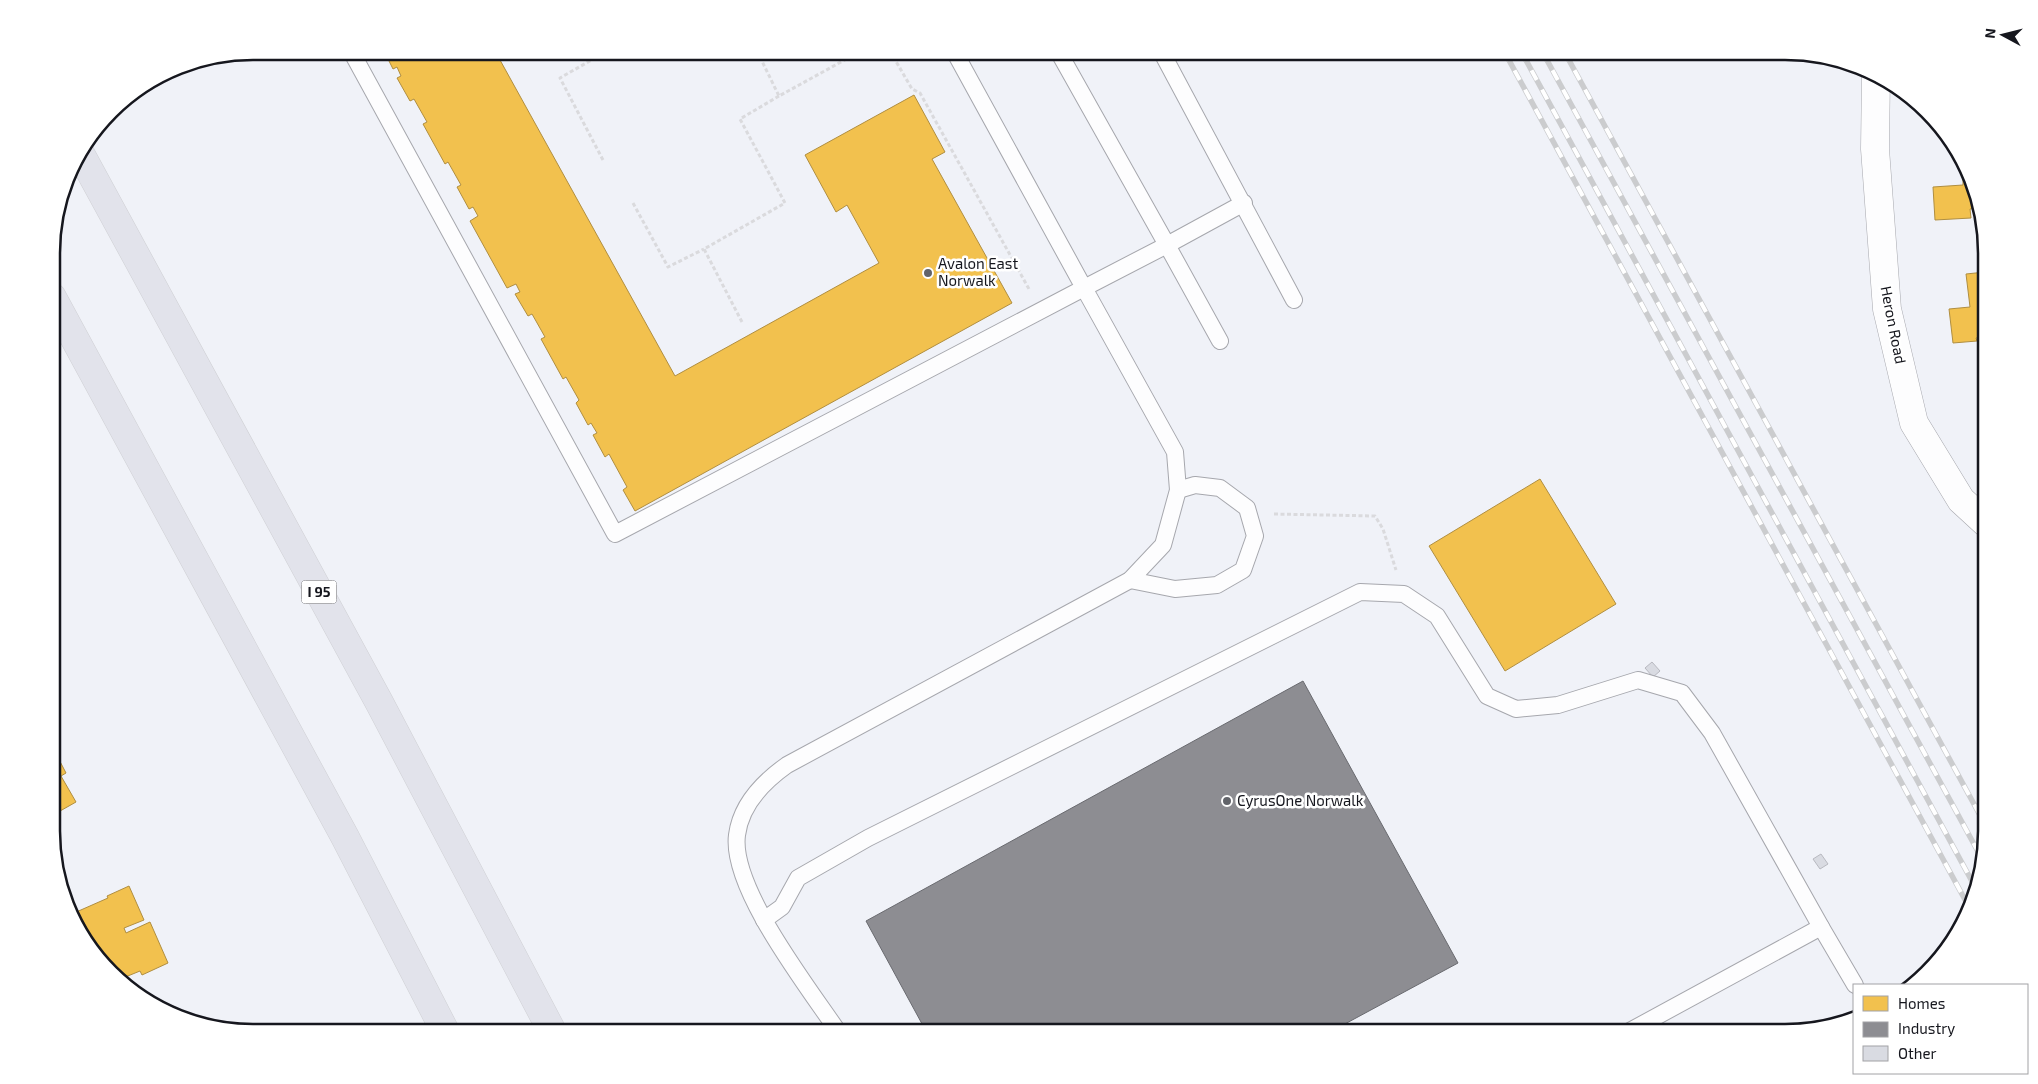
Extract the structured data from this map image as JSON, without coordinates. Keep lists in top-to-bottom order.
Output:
{
  "streets": {
    "highway": ["I 95"],
    "street": ["Heron Road"]
  },
  "places": ["Avalon East Norwalk", "CyrusOne Norwalk"],
  "legend": ["Homes", "Industry", "Other"],
  "north": "left"
}
